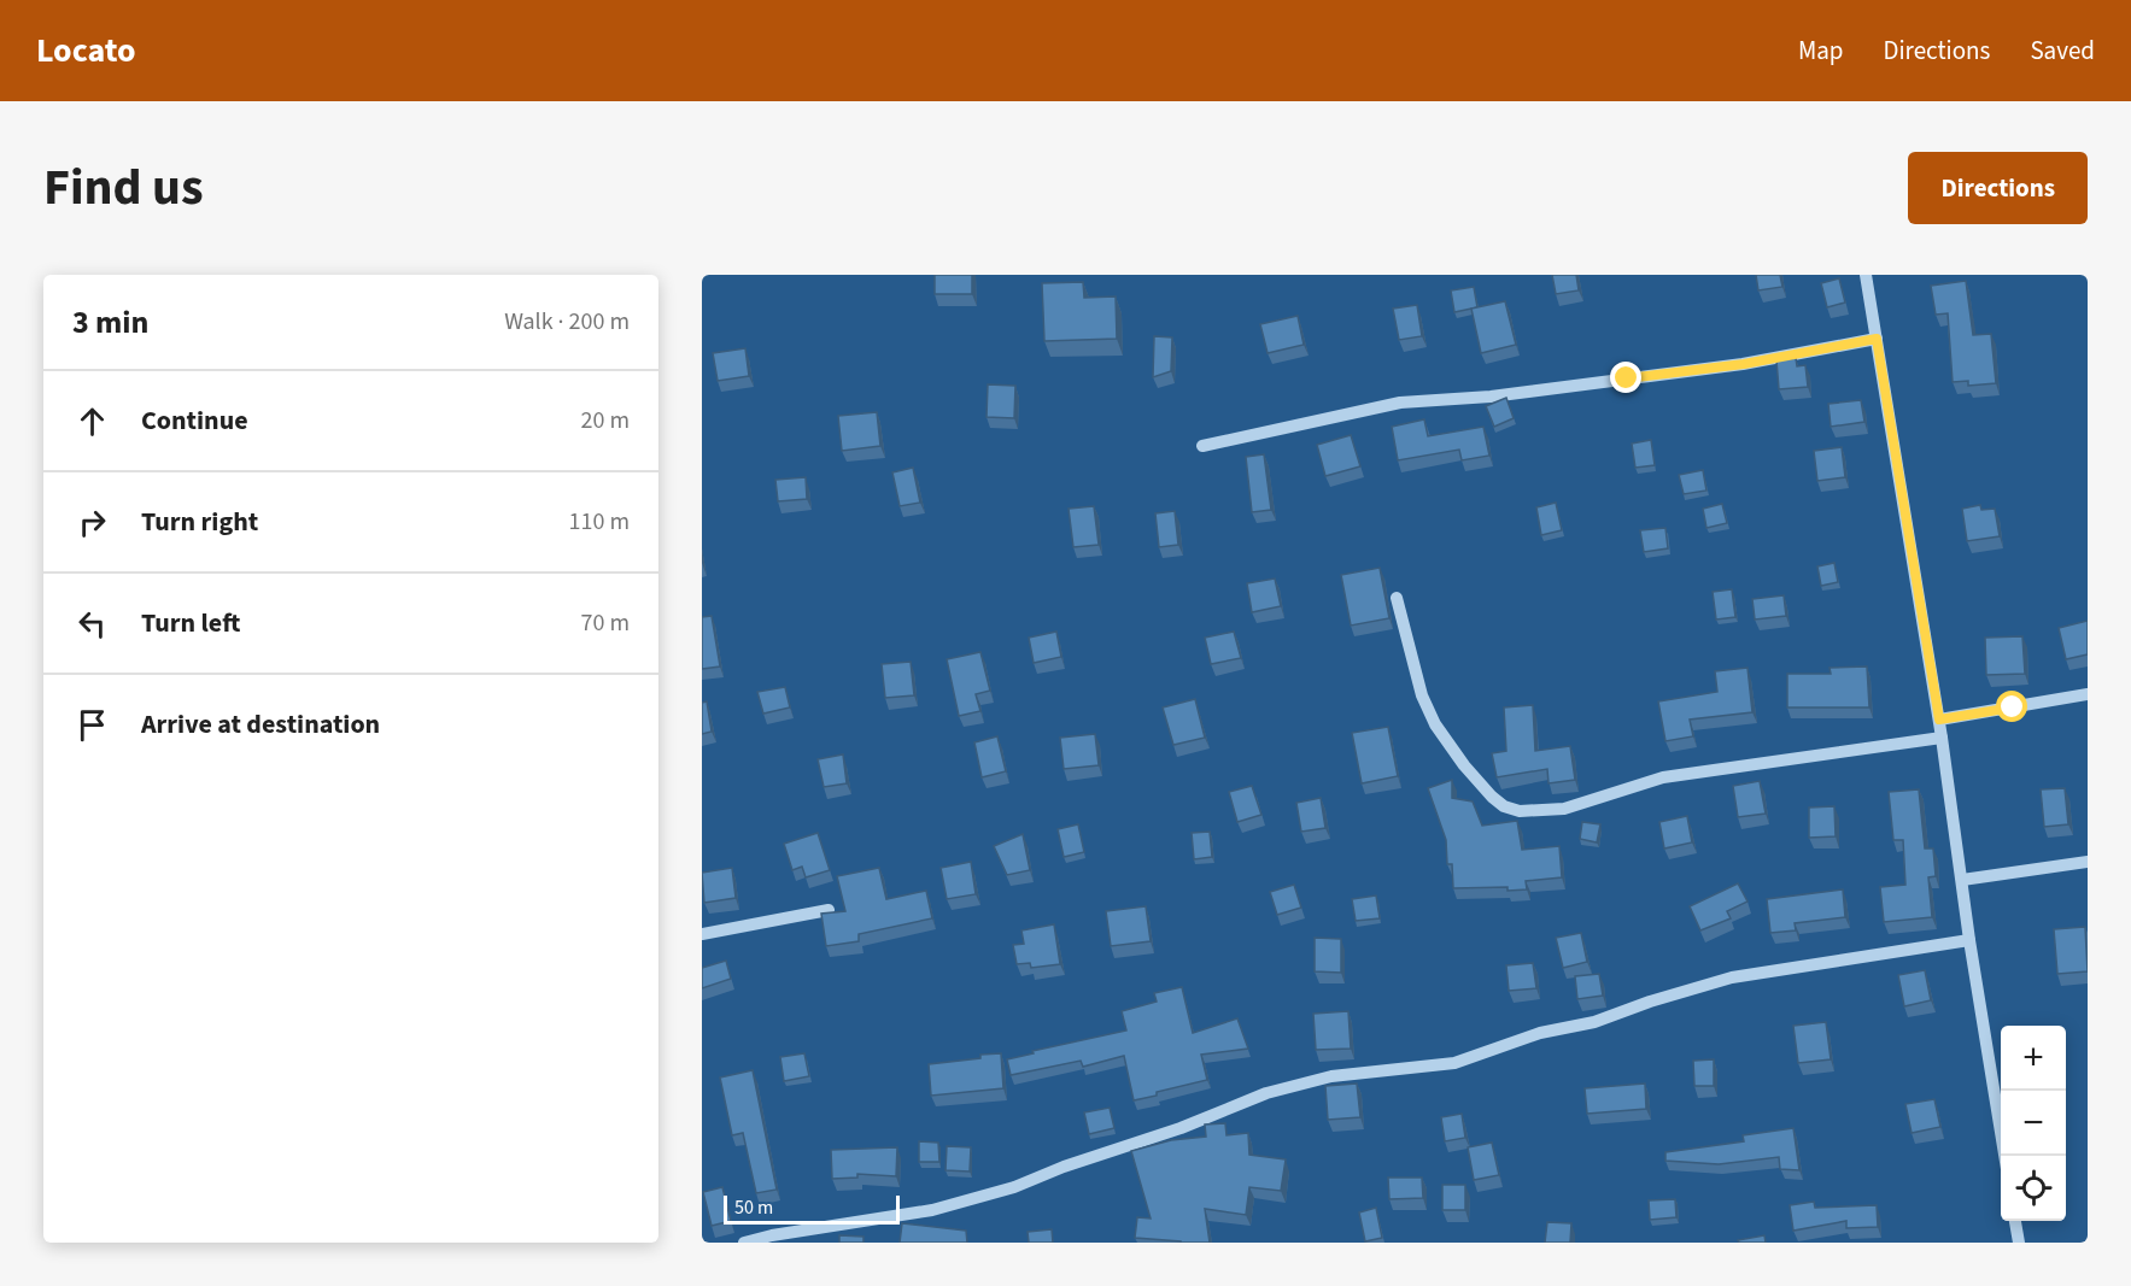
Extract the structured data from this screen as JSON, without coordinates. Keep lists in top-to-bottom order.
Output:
{
  "scale_bar": "50 m",
  "page": {
    "header": "Locato",
    "nav": ["Map", "Directions", "Saved"],
    "title": "Find us",
    "buttons": "Directions",
    "heading": ["3 min", "Walk · 200 m"],
    "list": [
      ["Continue", "20 m"],
      ["Turn right", "110 m"],
      ["Turn left", "70 m"],
      "Arrive at destination"
    ],
    "map_buttons": ["+", "−"],
    "scale": "50 m"
  }
}
